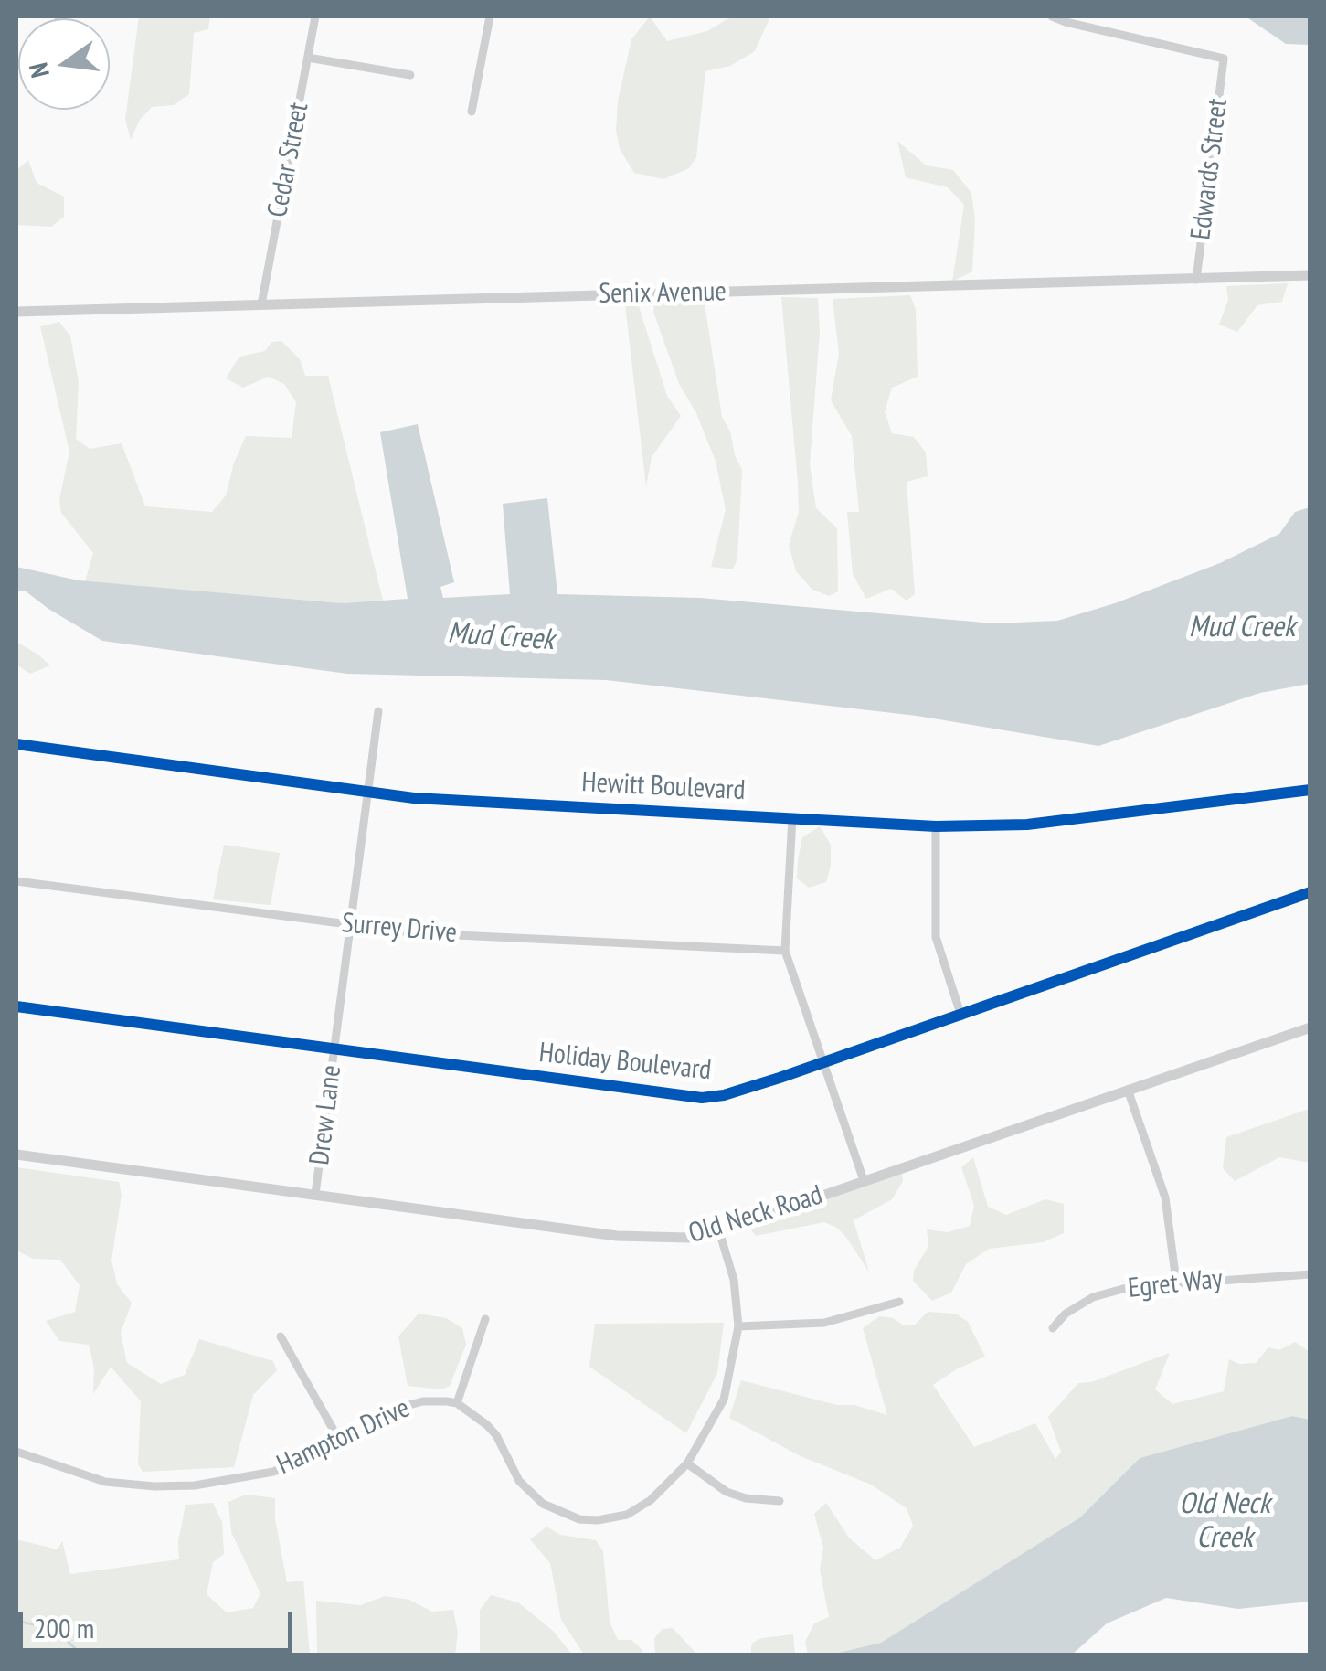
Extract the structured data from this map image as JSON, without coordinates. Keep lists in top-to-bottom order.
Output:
{
  "streets": {
    "street": [
      "Cedar Street",
      "Edwards Street",
      "Senix Avenue",
      "Hewitt Boulevard",
      "Surrey Drive",
      "Holiday Boulevard",
      "Drew Lane",
      "Old Neck Road",
      "Egret Way",
      "Hampton Drive"
    ]
  },
  "crossings": [
    ["Cedar Street", "Senix Avenue"],
    ["Edwards Street", "Senix Avenue"],
    ["Hewitt Boulevard", "Drew Lane"],
    ["Surrey Drive", "Drew Lane"],
    ["Holiday Boulevard", "Drew Lane"],
    ["Drew Lane", "Old Neck Road"]
  ],
  "water": ["Mud Creek", "Old Neck Creek"],
  "scale_bar": "200 m",
  "north": "left"
}
